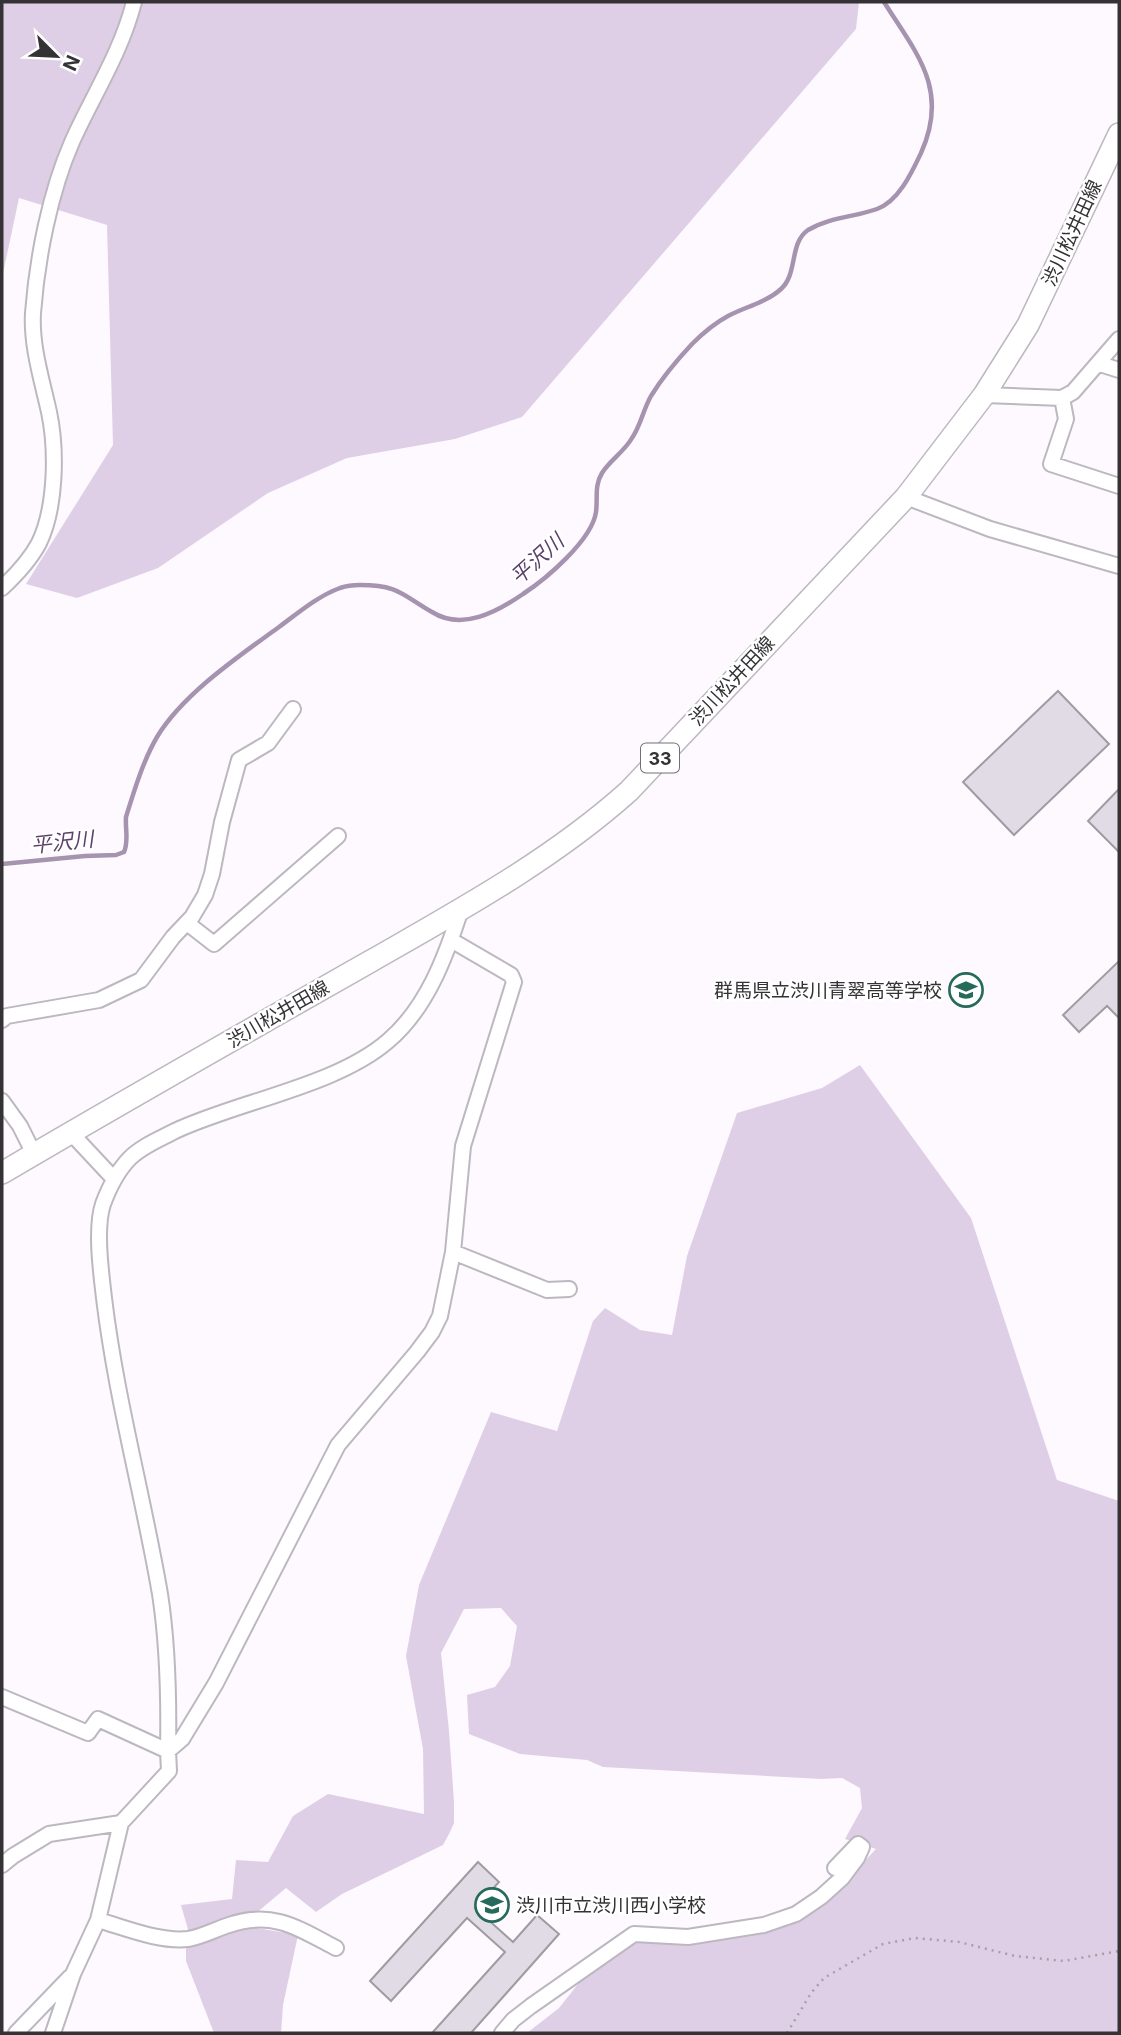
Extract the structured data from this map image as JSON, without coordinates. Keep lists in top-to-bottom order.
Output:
{
  "streets": {
    "main road": ["渋川松井田線", "33"]
  },
  "water": ["平沢川"],
  "places": {
    "school or university": ["群馬県立渋川青翠高等学校", "渋川市立渋川西小学校"]
  },
  "north": "bottom right"
}
